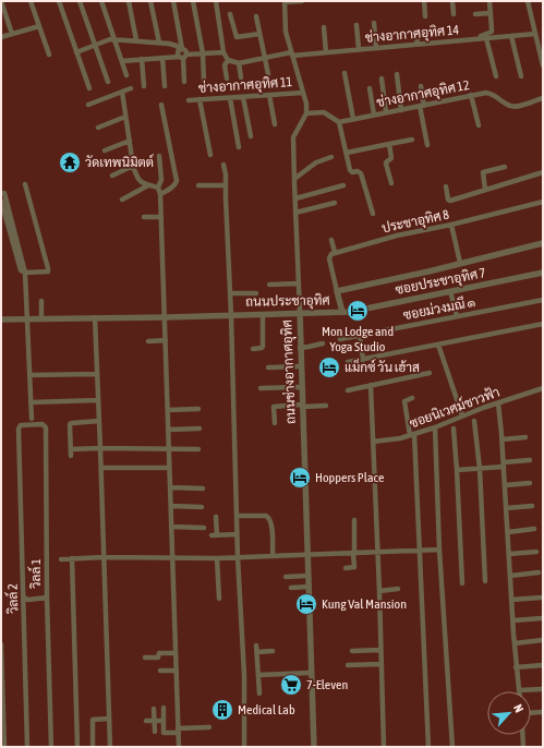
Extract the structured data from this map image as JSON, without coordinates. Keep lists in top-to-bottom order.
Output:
{
  "streets": {
    "street": [
      "ช่างอากาศอุทิศ 14",
      "ช่างอากาศอุทิศ 11",
      "ช่างอากาศอุทิศ 12",
      "ประชาอุทิศ 8",
      "ซอยประชาอุทิศ 7",
      "ถนนประชาอุทิศ",
      "ซอยม่วงมณี ๑",
      "ถนนช่างอากาศอุทิศ",
      "ซอยนิเวศม์ชาวฟ้า",
      "วิลล์ 1",
      "วิลล์ 2"
    ]
  },
  "crossings": [
    ["ซอยประชาอุทิศ 7", "ถนนประชาอุทิศ"],
    ["ถนนประชาอุทิศ", "ถนนช่างอากาศอุทิศ"],
    ["วิลล์ 1", "วิลล์ 2"]
  ],
  "places": {
    "temple": ["วัดเทพนิมิตต์"],
    "hotel": [
      "Mon Lodge and Yoga Studio",
      "แม็กซ์ วัน เฮ้าส",
      "Hoppers Place",
      "Kung Val Mansion"
    ],
    "supermarket": ["7-Eleven"],
    "building": ["Medical Lab"]
  },
  "north": "top right"
}
